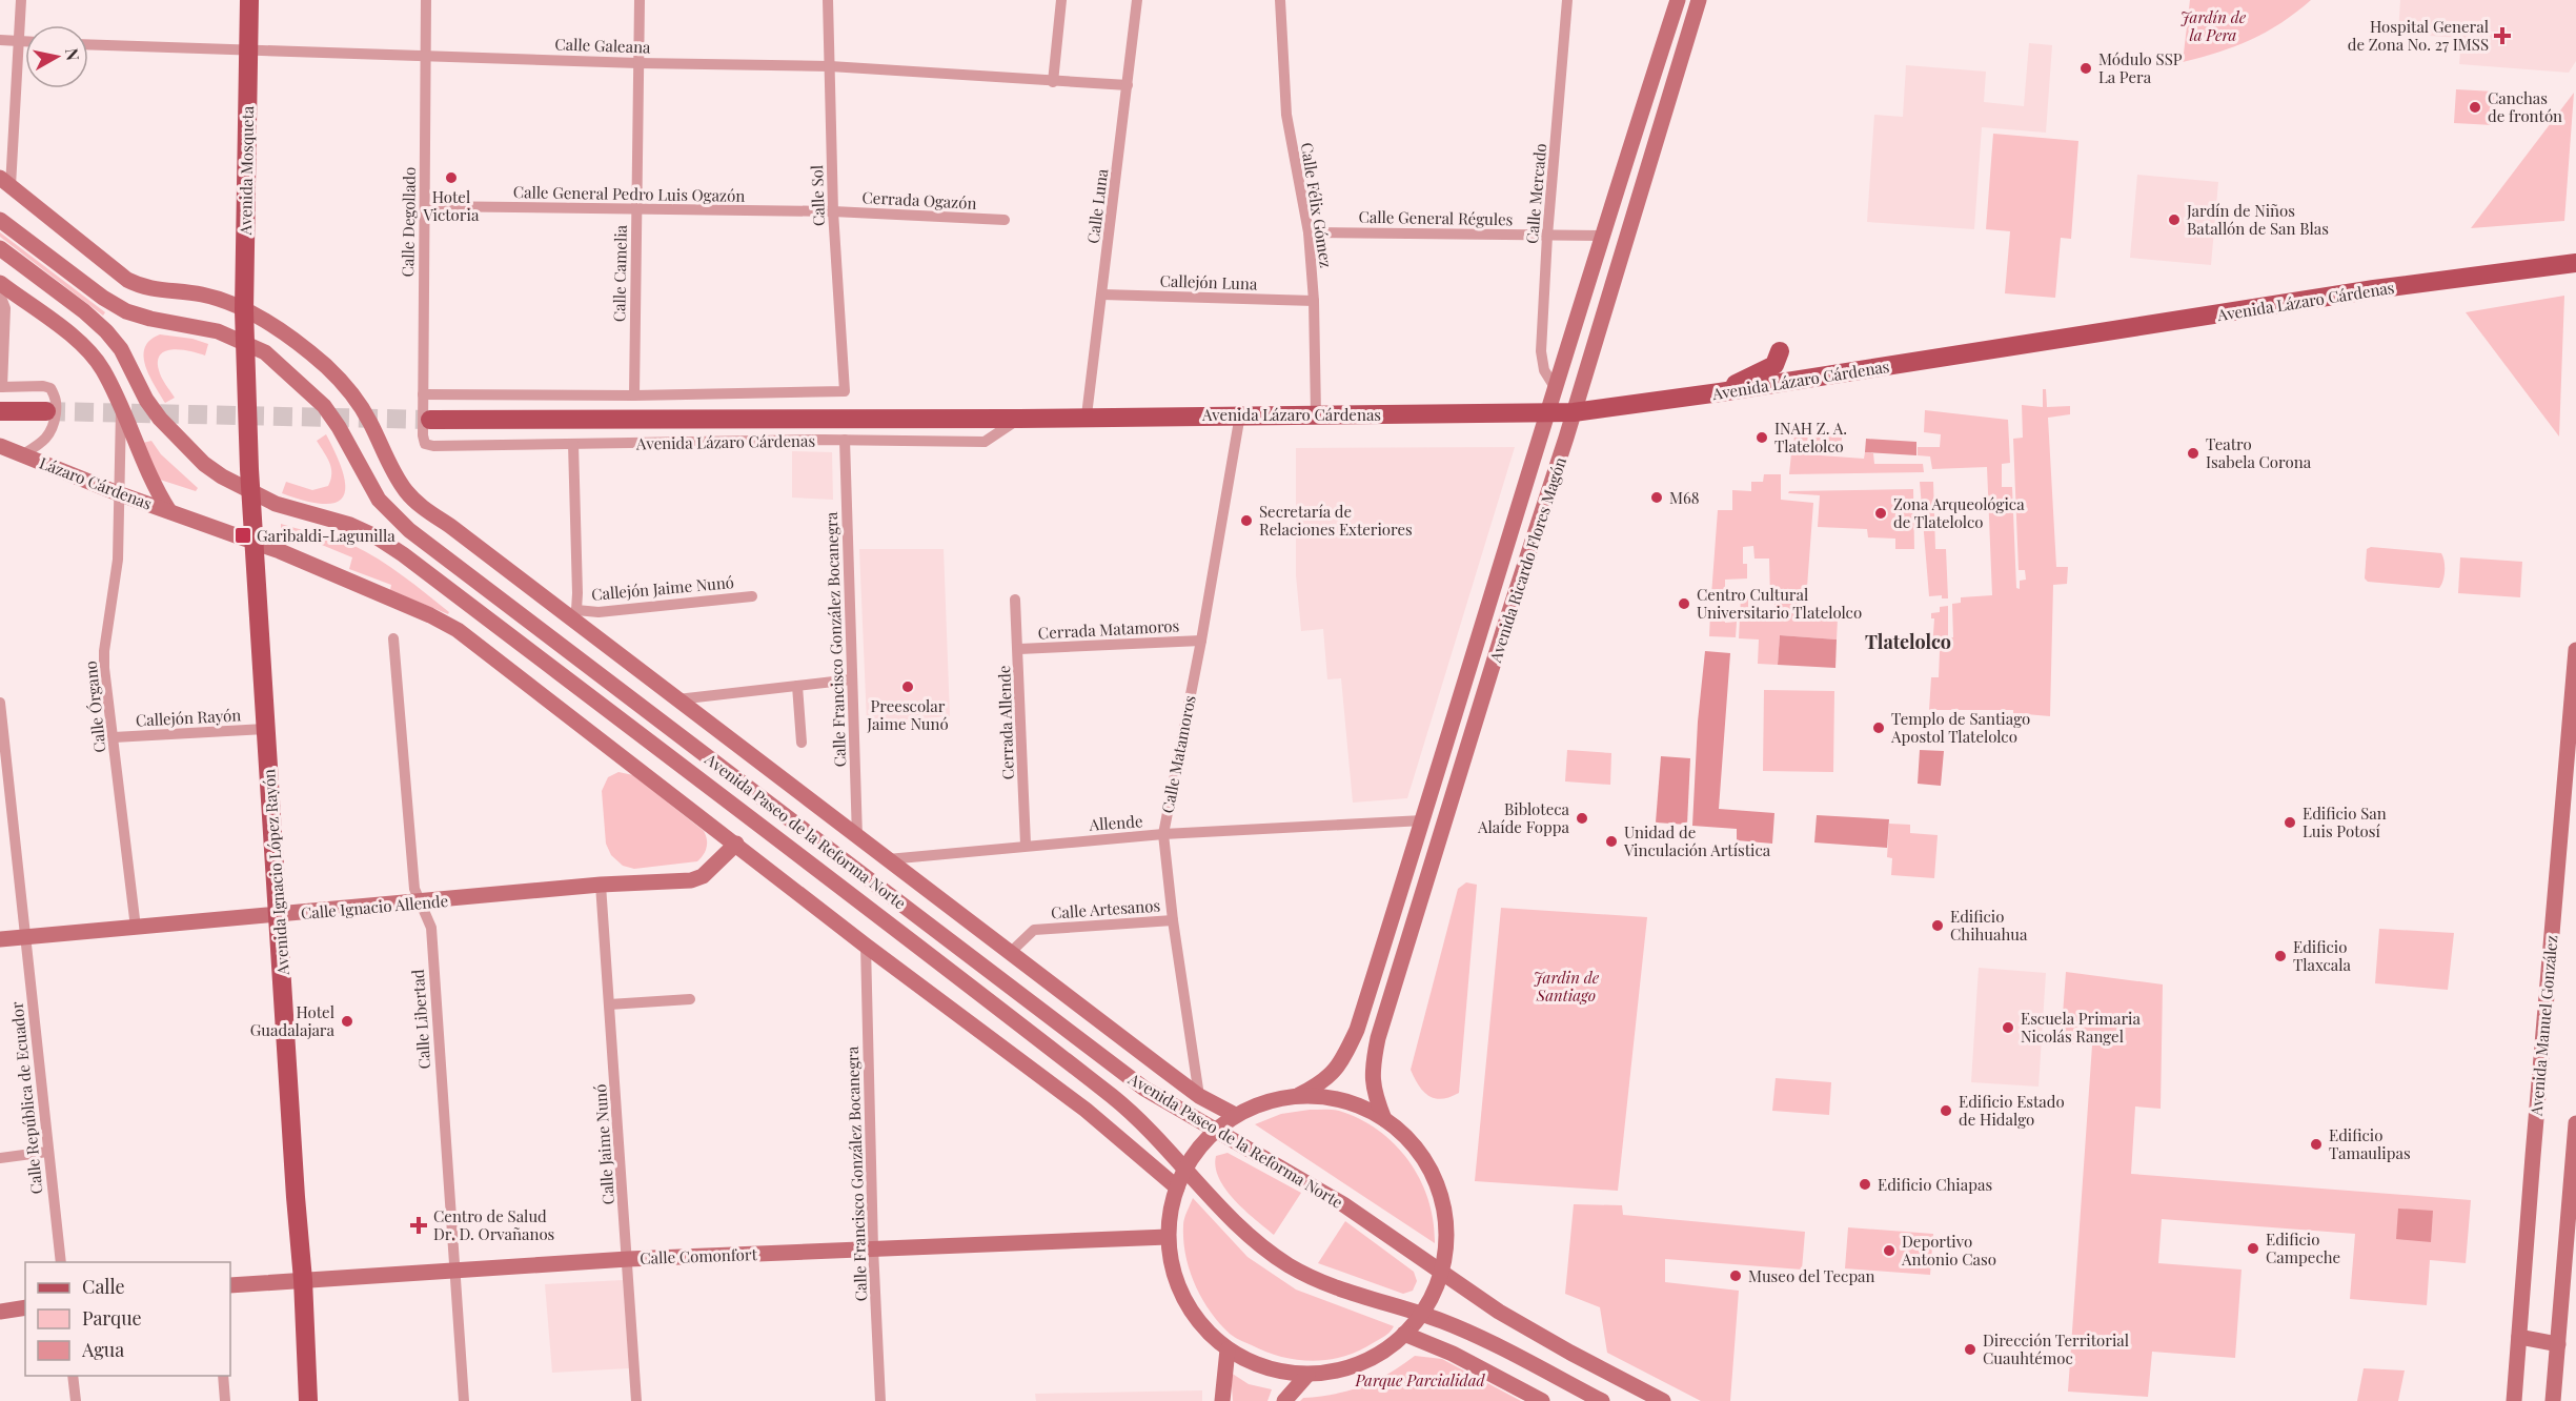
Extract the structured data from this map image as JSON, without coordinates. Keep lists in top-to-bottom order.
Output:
{
  "streets": {
    "main road": [
      "Avenida Mosqueta",
      "Avenida Lázaro Cárdenas",
      "Lázaro Cárdenas",
      "Avenida Ricardo Flores Magón",
      "Avenida Paseo de la Reforma Norte",
      "Avenida Ignacio López Rayón",
      "Calle Ignacio Allende",
      "Avenida Manuel González",
      "Calle Comonfort"
    ],
    "street": [
      "Calle Galeana",
      "Calle General Pedro Luis Ogazón",
      "Calle Mercado",
      "Calle Sol",
      "Cerrada Ogazón",
      "Calle Félix Gómez",
      "Calle Luna",
      "Calle General Régules",
      "Calle Degollado",
      "Calle Camelia",
      "Callejón Luna",
      "Callejón Jaime Nunó",
      "Cerrada Matamoros",
      "Calle Francisco González Bocanegra",
      "Calle Órgano",
      "Callejón Rayón",
      "Cerrada Allende",
      "Calle Matamoros",
      "Allende",
      "Calle Artesanos",
      "Calle Libertad",
      "Calle República de Ecuador",
      "Calle Jaime Nunó"
    ]
  },
  "crossings": [
    ["Calle Galeana", "Avenida Mosqueta"],
    ["Calle Galeana", "Calle Sol"],
    ["Calle Galeana", "Calle Luna"],
    ["Calle Galeana", "Calle Degollado"],
    ["Calle Galeana", "Calle Camelia"],
    ["Avenida Mosqueta", "Avenida Paseo de la Reforma Norte"],
    ["Avenida Mosqueta", "Avenida Ignacio López Rayón"],
    ["Calle General Pedro Luis Ogazón", "Calle Sol"],
    ["Calle General Pedro Luis Ogazón", "Cerrada Ogazón"],
    ["Calle General Pedro Luis Ogazón", "Calle Degollado"],
    ["Calle General Pedro Luis Ogazón", "Calle Camelia"],
    ["Calle Mercado", "Calle General Régules"],
    ["Calle Mercado", "Avenida Ricardo Flores Magón"],
    ["Calle Sol", "Cerrada Ogazón"],
    ["Calle Sol", "Calle Camelia"],
    ["Calle Félix Gómez", "Calle General Régules"],
    ["Calle Félix Gómez", "Callejón Luna"],
    ["Calle Félix Gómez", "Avenida Lázaro Cárdenas"],
    ["Calle Luna", "Callejón Luna"],
    ["Calle Luna", "Avenida Lázaro Cárdenas"],
    ["Calle General Régules", "Avenida Ricardo Flores Magón"],
    ["Calle Degollado", "Avenida Lázaro Cárdenas"],
    ["Avenida Lázaro Cárdenas", "Avenida Ricardo Flores Magón"],
    ["Avenida Lázaro Cárdenas", "Callejón Jaime Nunó"],
    ["Avenida Lázaro Cárdenas", "Calle Francisco González Bocanegra"],
    ["Avenida Lázaro Cárdenas", "Calle Matamoros"],
    ["Lázaro Cárdenas", "Calle Órgano"],
    ["Avenida Ricardo Flores Magón", "Allende"],
    ["Callejón Jaime Nunó", "Avenida Paseo de la Reforma Norte"],
    ["Cerrada Matamoros", "Cerrada Allende"],
    ["Cerrada Matamoros", "Calle Matamoros"],
    ["Calle Francisco González Bocanegra", "Avenida Paseo de la Reforma Norte"],
    ["Calle Francisco González Bocanegra", "Calle Comonfort"],
    ["Calle Órgano", "Callejón Rayón"],
    ["Calle Órgano", "Calle Ignacio Allende"],
    ["Callejón Rayón", "Avenida Ignacio López Rayón"],
    ["Cerrada Allende", "Allende"],
    ["Calle Matamoros", "Allende"],
    ["Calle Matamoros", "Avenida Paseo de la Reforma Norte"],
    ["Calle Matamoros", "Calle Artesanos"],
    ["Allende", "Avenida Paseo de la Reforma Norte"],
    ["Avenida Paseo de la Reforma Norte", "Avenida Ignacio López Rayón"],
    ["Avenida Paseo de la Reforma Norte", "Calle Artesanos"],
    ["Avenida Ignacio López Rayón", "Calle Ignacio Allende"],
    ["Avenida Ignacio López Rayón", "Calle Comonfort"],
    ["Calle Ignacio Allende", "Calle Libertad"],
    ["Calle Ignacio Allende", "Calle República de Ecuador"],
    ["Calle Ignacio Allende", "Calle Jaime Nunó"],
    ["Calle Libertad", "Calle Comonfort"],
    ["Calle Jaime Nunó", "Calle Comonfort"]
  ],
  "districts": ["Tlatelolco"],
  "parks": ["Jardín de la Pera", "Jardin de Santiago", "Parque Parcialidad"],
  "places": {
    "health": ["Hospital General de Zona No. 27 IMSS", "Centro de Salud Dr. D. Orvañanos"],
    "other": [
      "Módulo SSP La Pera",
      "Canchas de frontón",
      "Hotel Victoria",
      "Jardín de Niños Batallón de San Blas",
      "INAH Z. A. Tlatelolco",
      "Teatro Isabela Corona",
      "M68",
      "Zona Arqueológica de Tlatelolco",
      "Secretaría de Relaciones Exteriores",
      "Centro Cultural Universitario Tlatelolco",
      "Preescolar Jaime Nunó",
      "Templo de Santiago Apostol Tlatelolco",
      "Bibloteca Alaíde Foppa",
      "Edificio San Luis Potosí",
      "Unidad de Vinculación Artística",
      "Edificio Chihuahua",
      "Edificio Tlaxcala",
      "Hotel Guadalajara",
      "Escuela Primaria Nicolás Rangel",
      "Edificio Estado de Hidalgo",
      "Edificio Tamaulipas",
      "Edificio Chiapas",
      "Edificio Campeche",
      "Deportivo Antonio Caso",
      "Museo del Tecpan",
      "Dirección Territorial Cuauhtémoc"
    ],
    "transit": ["Garibaldi-Lagunilla"]
  },
  "legend": ["Calle", "Parque", "Agua"],
  "north": "right"
}
